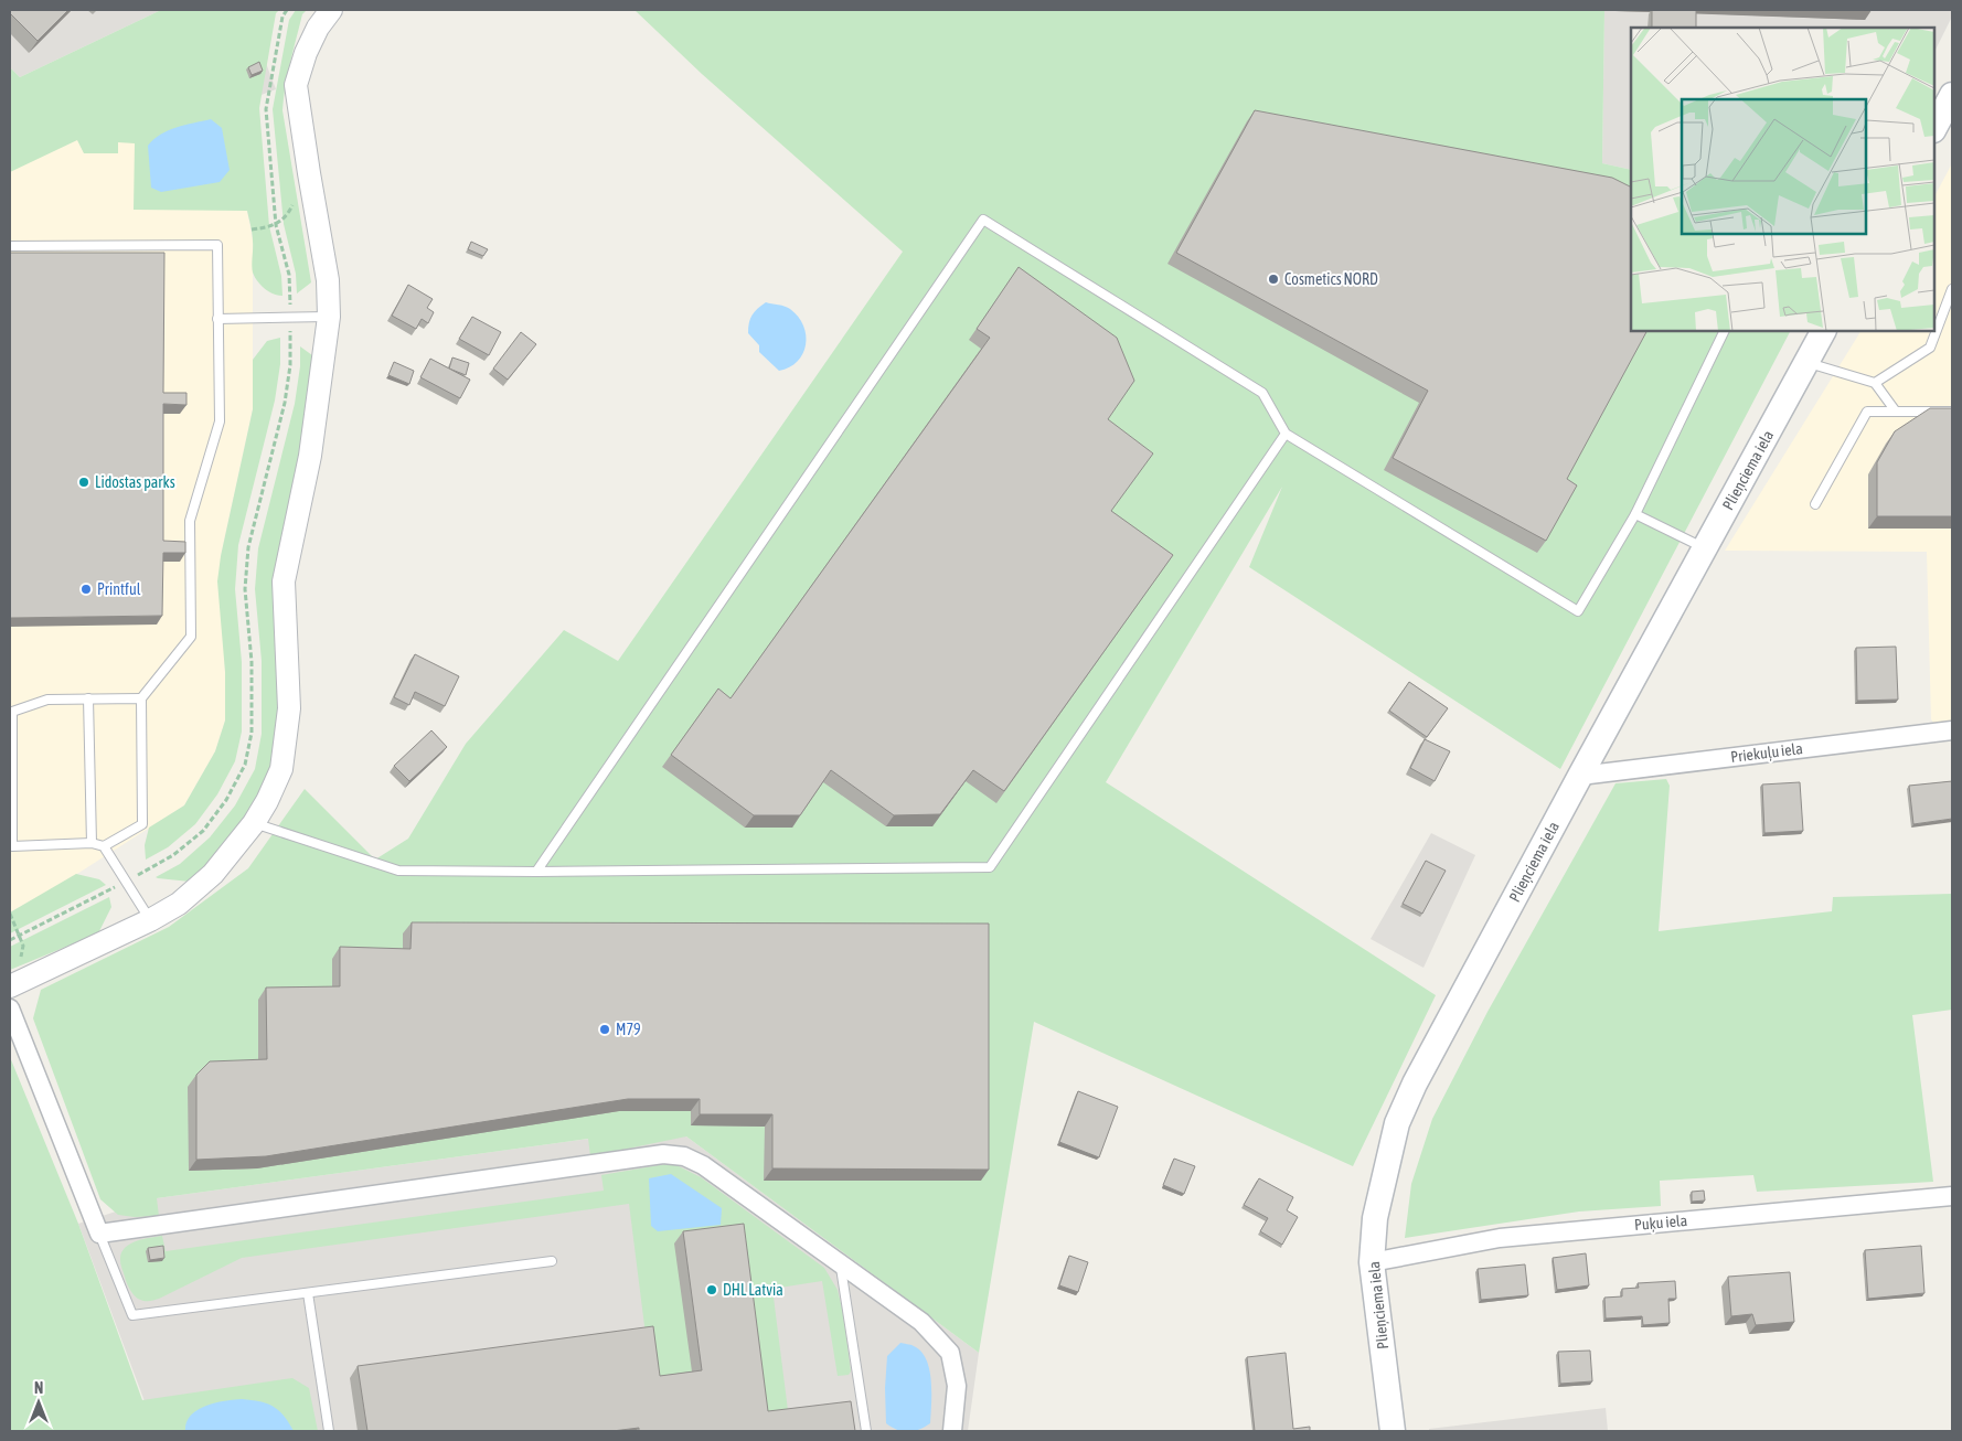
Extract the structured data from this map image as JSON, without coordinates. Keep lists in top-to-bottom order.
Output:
{
  "streets": {
    "main road": ["Plieņciema iela"],
    "street": ["Priekuļu iela", "Puķu iela"]
  },
  "crossings": [
    ["Plieņciema iela", "Priekuļu iela"],
    ["Plieņciema iela", "Puķu iela"]
  ],
  "places": [
    "Cosmetics NORD",
    "Lidostas parks",
    "Printful",
    "M79",
    "DHL Latvia"
  ],
  "north": "top"
}
